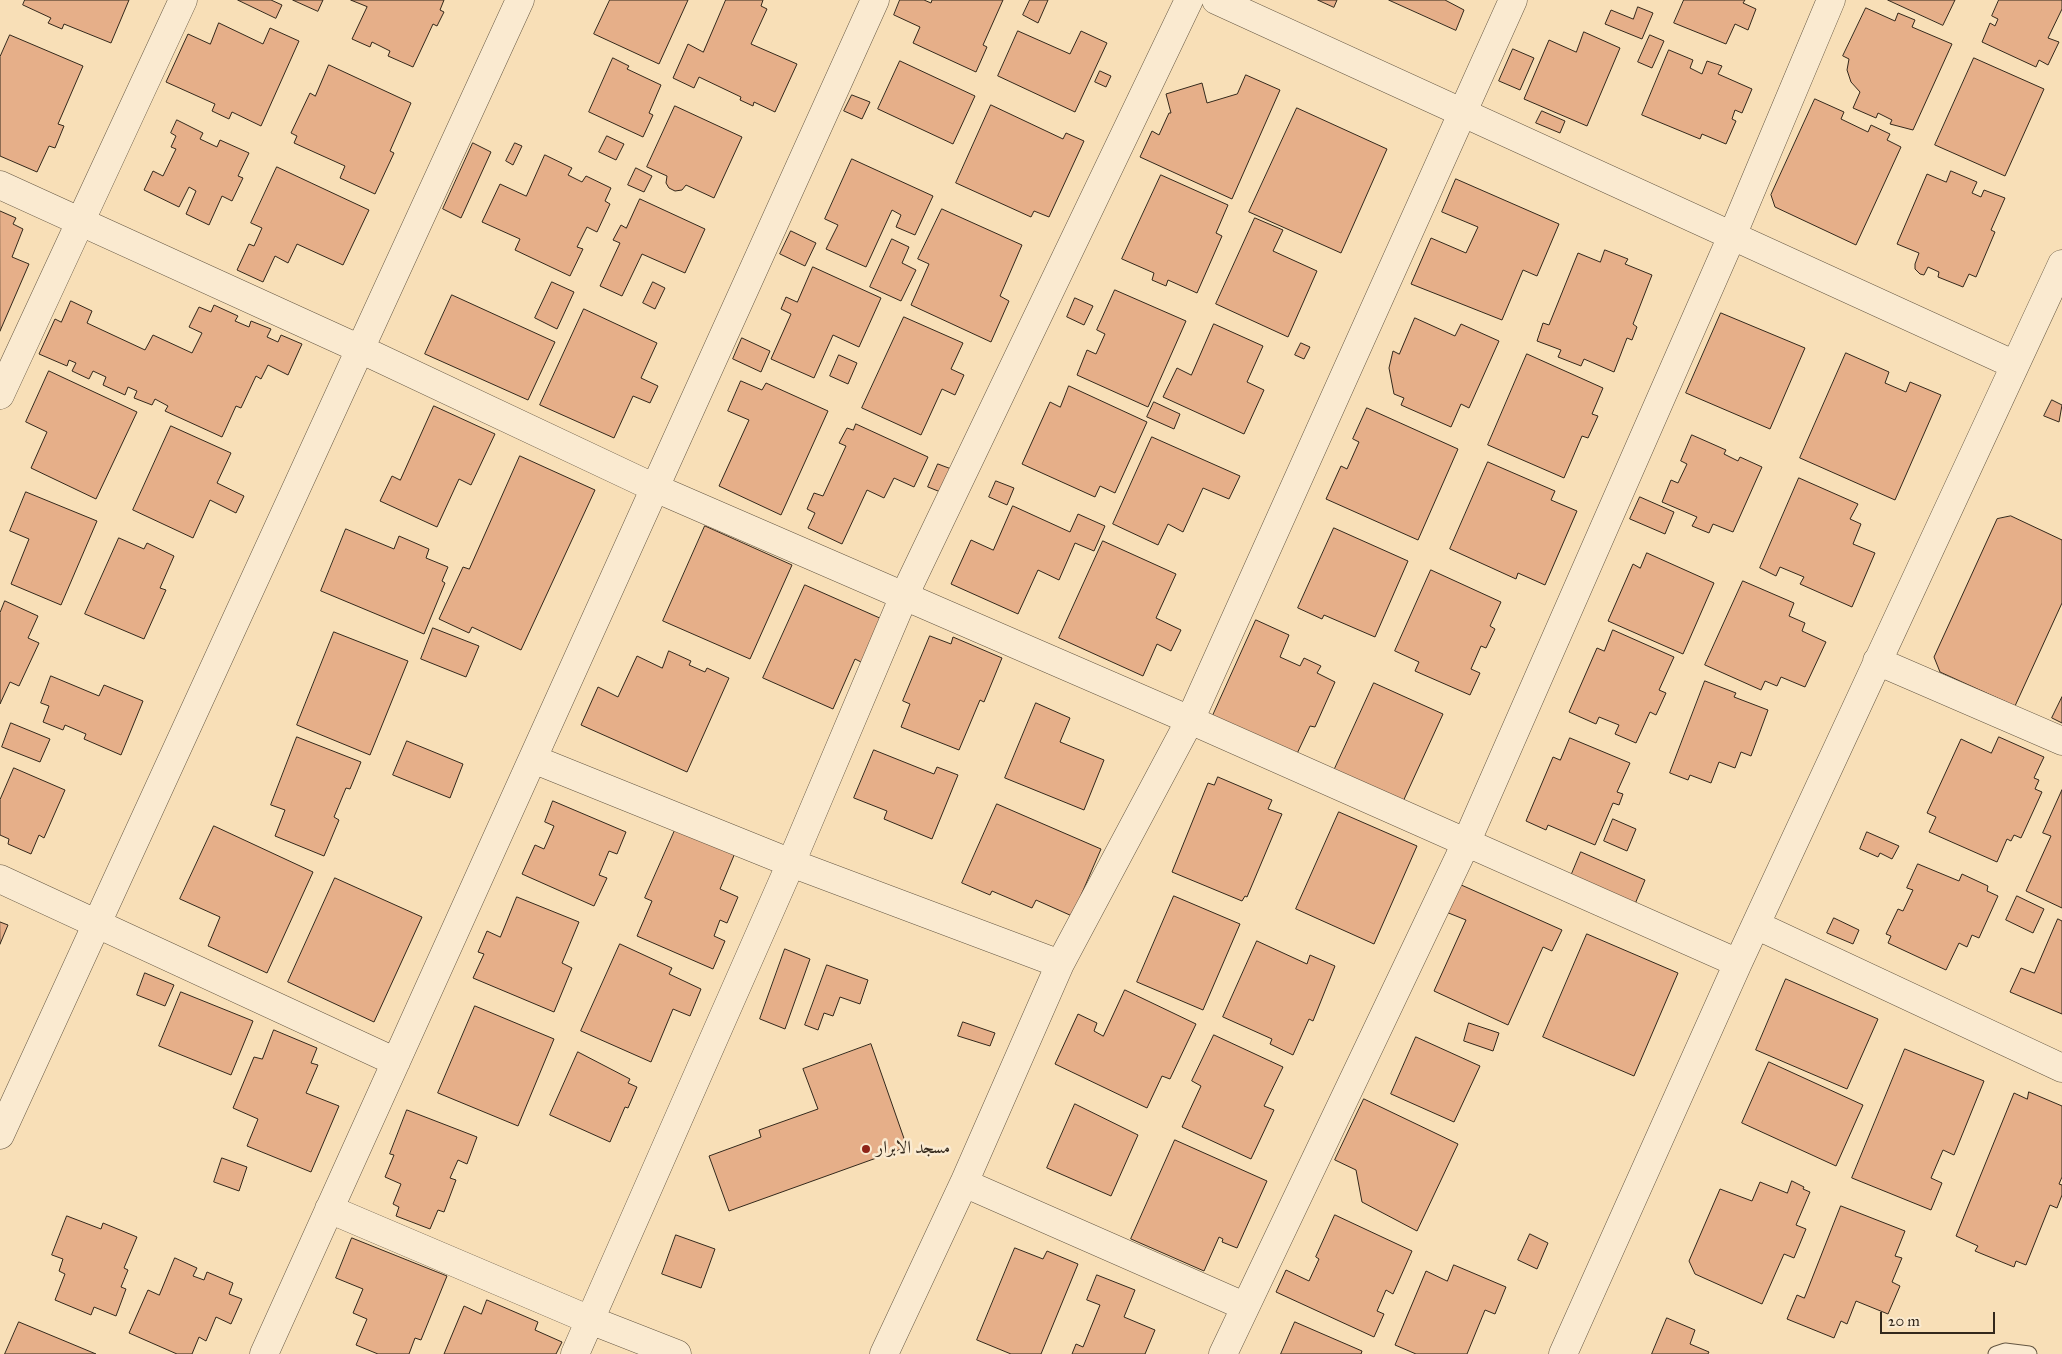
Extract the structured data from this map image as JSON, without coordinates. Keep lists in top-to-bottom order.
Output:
{
  "places": ["مسجد الابرار"],
  "scale_bar": "20 m"
}
